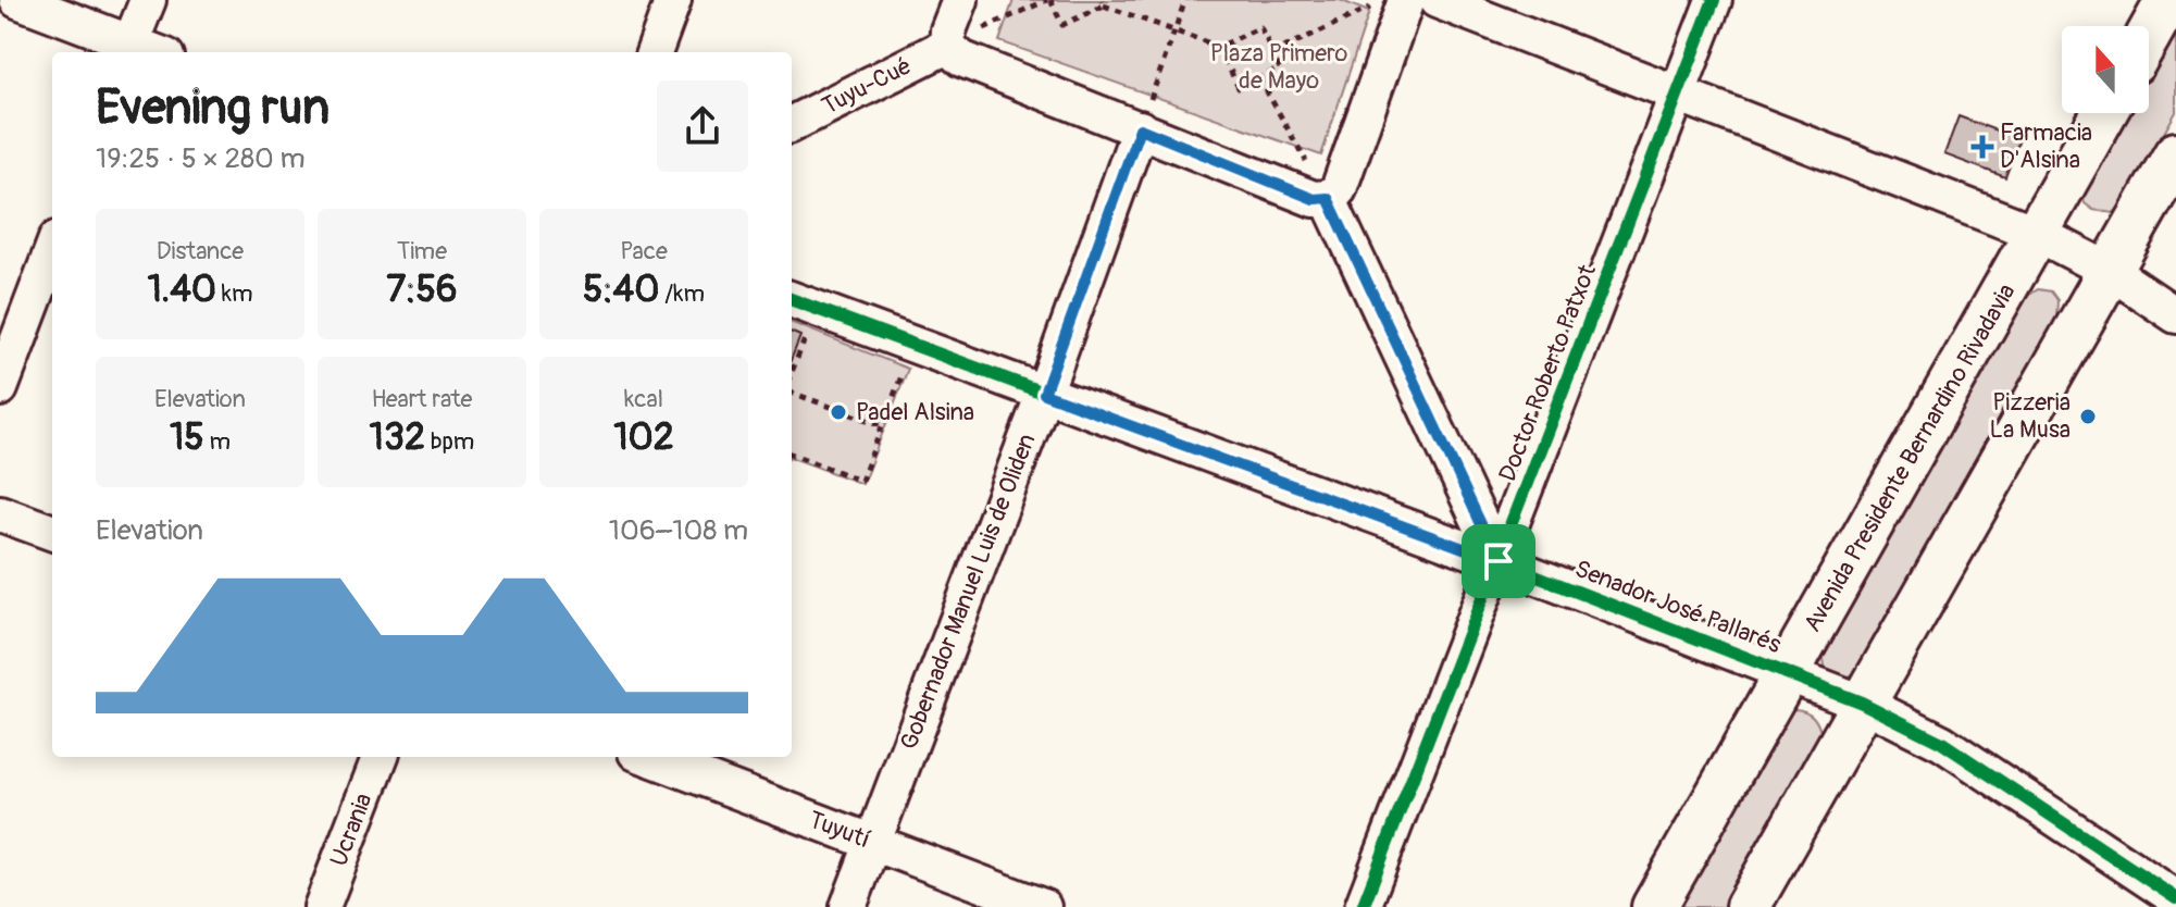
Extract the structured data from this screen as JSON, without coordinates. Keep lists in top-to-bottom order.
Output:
{
  "streets": {
    "main road": ["Avenida Presidente Bernardino Rivadavia"],
    "street": [
      "Tuyu-Cué",
      "Doctor Roberto Patxot",
      "Gobernador Manuel Luis de Oliden",
      "Senador José Pallarés",
      "Ucrania",
      "Tuyutí"
    ]
  },
  "crossings": [
    ["Doctor Roberto Patxot", "Senador José Pallarés"],
    ["Avenida Presidente Bernardino Rivadavia", "Senador José Pallarés"],
    ["Gobernador Manuel Luis de Oliden", "Senador José Pallarés"],
    ["Gobernador Manuel Luis de Oliden", "Tuyutí"]
  ],
  "parks": ["Plaza Primero de Mayo"],
  "places": {
    "health": ["Farmacia D'Alsina"],
    "other": ["Padel Alsina", "Pizzeria La Musa"]
  },
  "north": "top",
  "page": {
    "heading": ["Evening run", "19:25 · 5 × 280 m"],
    "stats": [
      ["Distance", "1.40 km"],
      ["Time", "7:56"],
      ["Pace", "5:40 /km"],
      ["Elevation", "15 m"],
      ["Heart rate", "132 bpm"],
      ["kcal", "102"]
    ],
    "chart": ["Elevation", "106–108 m"]
  }
}
